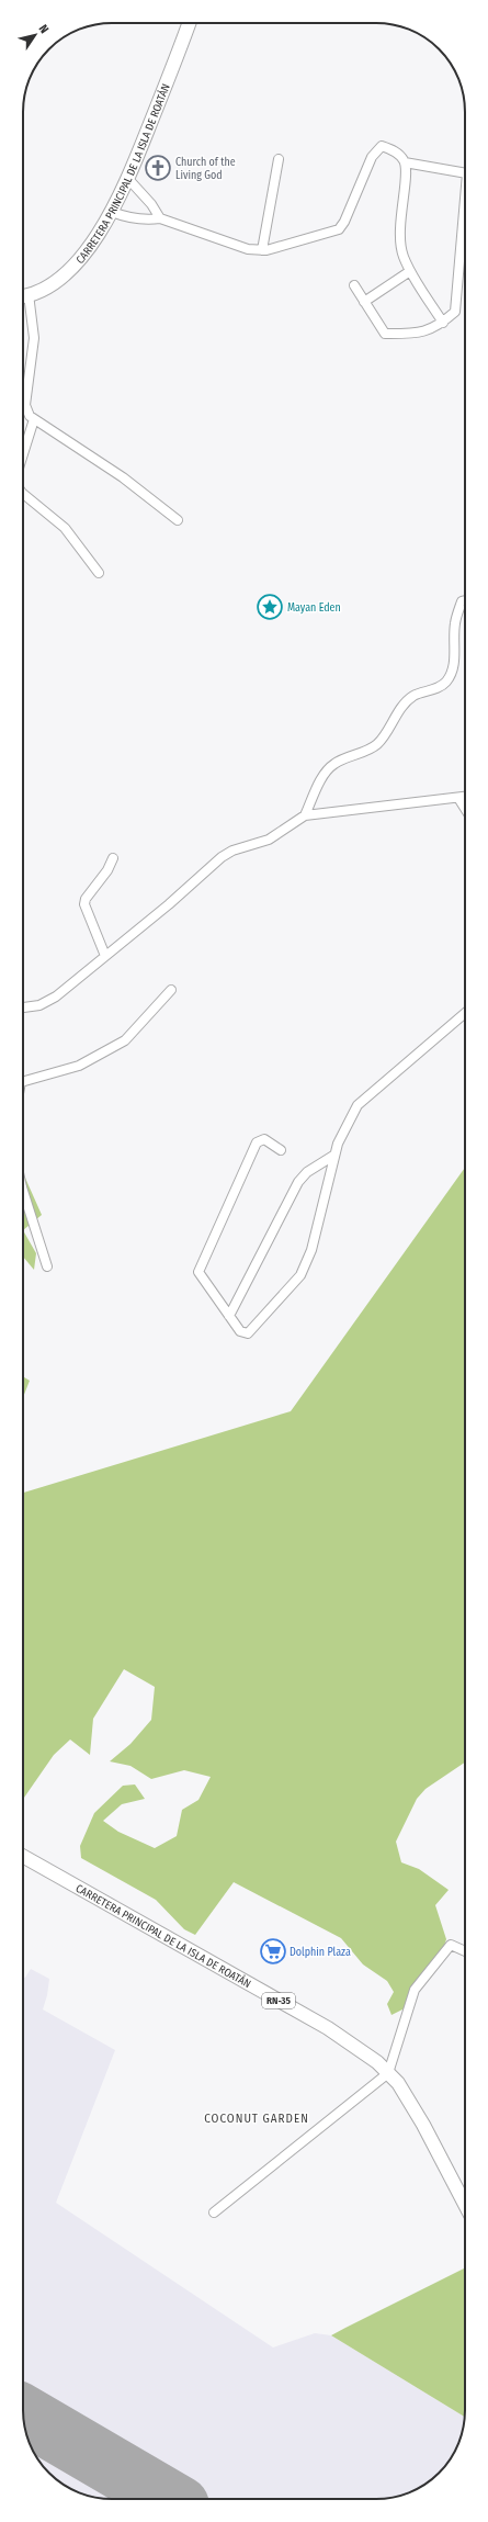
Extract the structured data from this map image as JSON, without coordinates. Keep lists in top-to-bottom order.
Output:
{
  "streets": {
    "main road": ["CARRETERA PRINCIPAL DE LA ISLA DE ROATÁN", "RN-35"]
  },
  "districts": ["COCONUT GARDEN"],
  "places": {
    "church": ["Church of the Living God"],
    "place": ["Mayan Eden"],
    "supermarket": ["Dolphin Plaza"]
  },
  "north": "top right"
}
